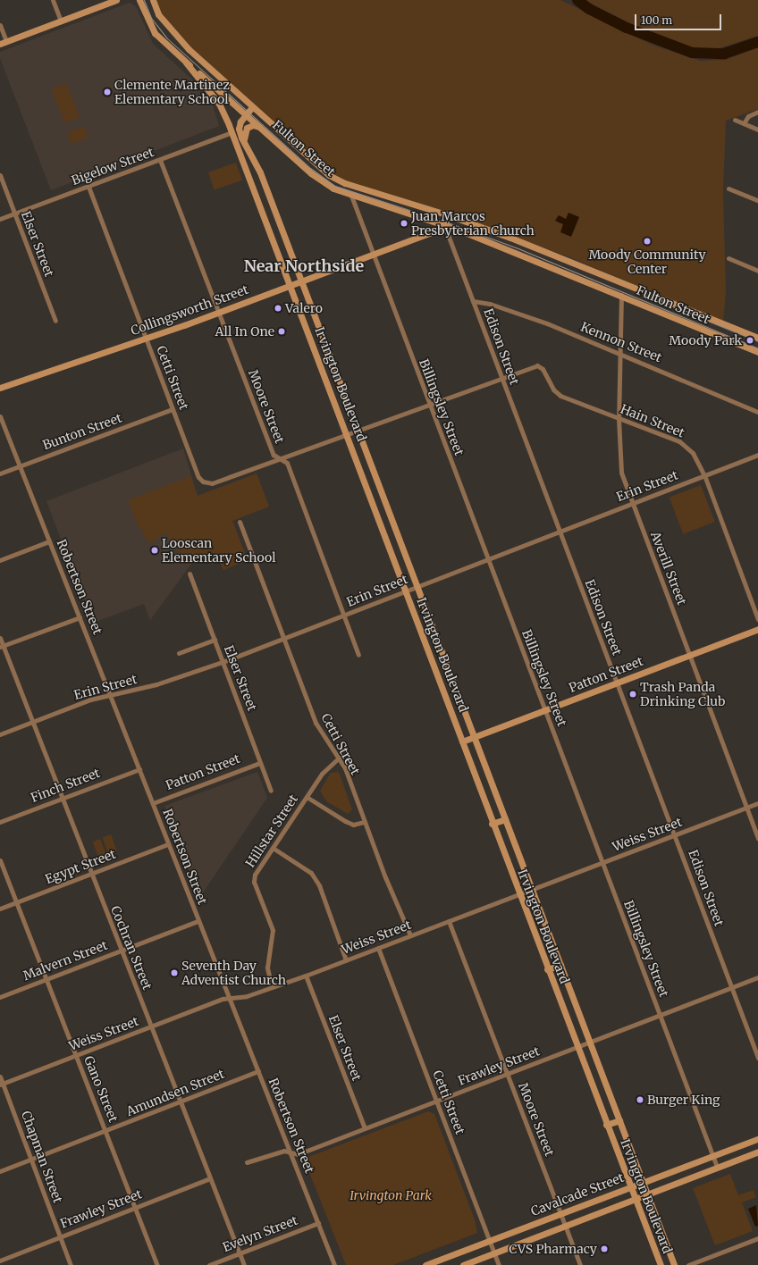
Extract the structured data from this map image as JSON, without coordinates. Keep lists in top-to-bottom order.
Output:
{
  "streets": {
    "main road": [
      "Fulton Street",
      "Collingsworth Street",
      "Irvington Boulevard",
      "Patton Street",
      "Cavalcade Street"
    ],
    "street": [
      "Bigelow Street",
      "Elser Street",
      "Kennon Street",
      "Edison Street",
      "Cetti Street",
      "Moore Street",
      "Billingsley Street",
      "Hain Street",
      "Bunton Street",
      "Erin Street",
      "Averill Street",
      "Robertson Street",
      "Finch Street",
      "Hillstar Street",
      "Weiss Street",
      "Egypt Street",
      "Cochran Street",
      "Malvern Street",
      "Frawley Street",
      "Gano Street",
      "Amundsen Street",
      "Chapman Street",
      "Evelyn Street"
    ]
  },
  "crossings": [
    ["Fulton Street", "Collingsworth Street"],
    ["Fulton Street", "Edison Street"],
    ["Fulton Street", "Irvington Boulevard"],
    ["Fulton Street", "Billingsley Street"],
    ["Fulton Street", "Averill Street"],
    ["Bigelow Street", "Elser Street"],
    ["Bigelow Street", "Cetti Street"],
    ["Bigelow Street", "Irvington Boulevard"],
    ["Bigelow Street", "Moore Street"],
    ["Elser Street", "Erin Street"],
    ["Elser Street", "Patton Street"],
    ["Elser Street", "Weiss Street"],
    ["Elser Street", "Frawley Street"],
    ["Collingsworth Street", "Edison Street"],
    ["Collingsworth Street", "Cetti Street"],
    ["Collingsworth Street", "Irvington Boulevard"],
    ["Collingsworth Street", "Moore Street"],
    ["Collingsworth Street", "Billingsley Street"],
    ["Kennon Street", "Edison Street"],
    ["Kennon Street", "Averill Street"],
    ["Edison Street", "Hain Street"],
    ["Edison Street", "Erin Street"],
    ["Edison Street", "Patton Street"],
    ["Edison Street", "Weiss Street"],
    ["Edison Street", "Frawley Street"],
    ["Cetti Street", "Moore Street"],
    ["Cetti Street", "Bunton Street"],
    ["Cetti Street", "Erin Street"],
    ["Cetti Street", "Hillstar Street"],
    ["Cetti Street", "Weiss Street"],
    ["Cetti Street", "Frawley Street"],
    ["Cetti Street", "Cavalcade Street"],
    ["Irvington Boulevard", "Erin Street"],
    ["Irvington Boulevard", "Patton Street"],
    ["Irvington Boulevard", "Weiss Street"],
    ["Irvington Boulevard", "Frawley Street"],
    ["Irvington Boulevard", "Cavalcade Street"],
    ["Moore Street", "Erin Street"],
    ["Moore Street", "Weiss Street"],
    ["Moore Street", "Frawley Street"],
    ["Moore Street", "Cavalcade Street"],
    ["Billingsley Street", "Erin Street"],
    ["Billingsley Street", "Patton Street"],
    ["Billingsley Street", "Weiss Street"],
    ["Billingsley Street", "Frawley Street"],
    ["Billingsley Street", "Cavalcade Street"],
    ["Hain Street", "Erin Street"],
    ["Hain Street", "Averill Street"],
    ["Bunton Street", "Robertson Street"],
    ["Erin Street", "Averill Street"],
    ["Erin Street", "Robertson Street"],
    ["Erin Street", "Cochran Street"],
    ["Averill Street", "Patton Street"],
    ["Averill Street", "Weiss Street"],
    ["Robertson Street", "Patton Street"],
    ["Robertson Street", "Finch Street"],
    ["Robertson Street", "Weiss Street"],
    ["Robertson Street", "Egypt Street"],
    ["Robertson Street", "Malvern Street"],
    ["Robertson Street", "Frawley Street"],
    ["Robertson Street", "Amundsen Street"],
    ["Robertson Street", "Evelyn Street"],
    ["Finch Street", "Cochran Street"],
    ["Hillstar Street", "Weiss Street"],
    ["Weiss Street", "Cochran Street"],
    ["Weiss Street", "Gano Street"],
    ["Weiss Street", "Chapman Street"],
    ["Egypt Street", "Cochran Street"],
    ["Egypt Street", "Gano Street"],
    ["Cochran Street", "Malvern Street"],
    ["Cochran Street", "Frawley Street"],
    ["Cochran Street", "Amundsen Street"],
    ["Cochran Street", "Evelyn Street"],
    ["Malvern Street", "Gano Street"],
    ["Frawley Street", "Gano Street"],
    ["Frawley Street", "Chapman Street"],
    ["Gano Street", "Amundsen Street"],
    ["Amundsen Street", "Chapman Street"]
  ],
  "districts": ["Near Northside"],
  "parks": ["Irvington Park"],
  "places": [
    "Clemente Martinez Elementary School",
    "Juan Marcos Presbyterian Church",
    "Moody Community Center",
    "Valero",
    "All In One",
    "Moody Park",
    "Looscan Elementary School",
    "Trash Panda Drinking Club",
    "Seventh Day Adventist Church",
    "Burger King",
    "CVS Pharmacy"
  ],
  "scale_bar": "100 m"
}
